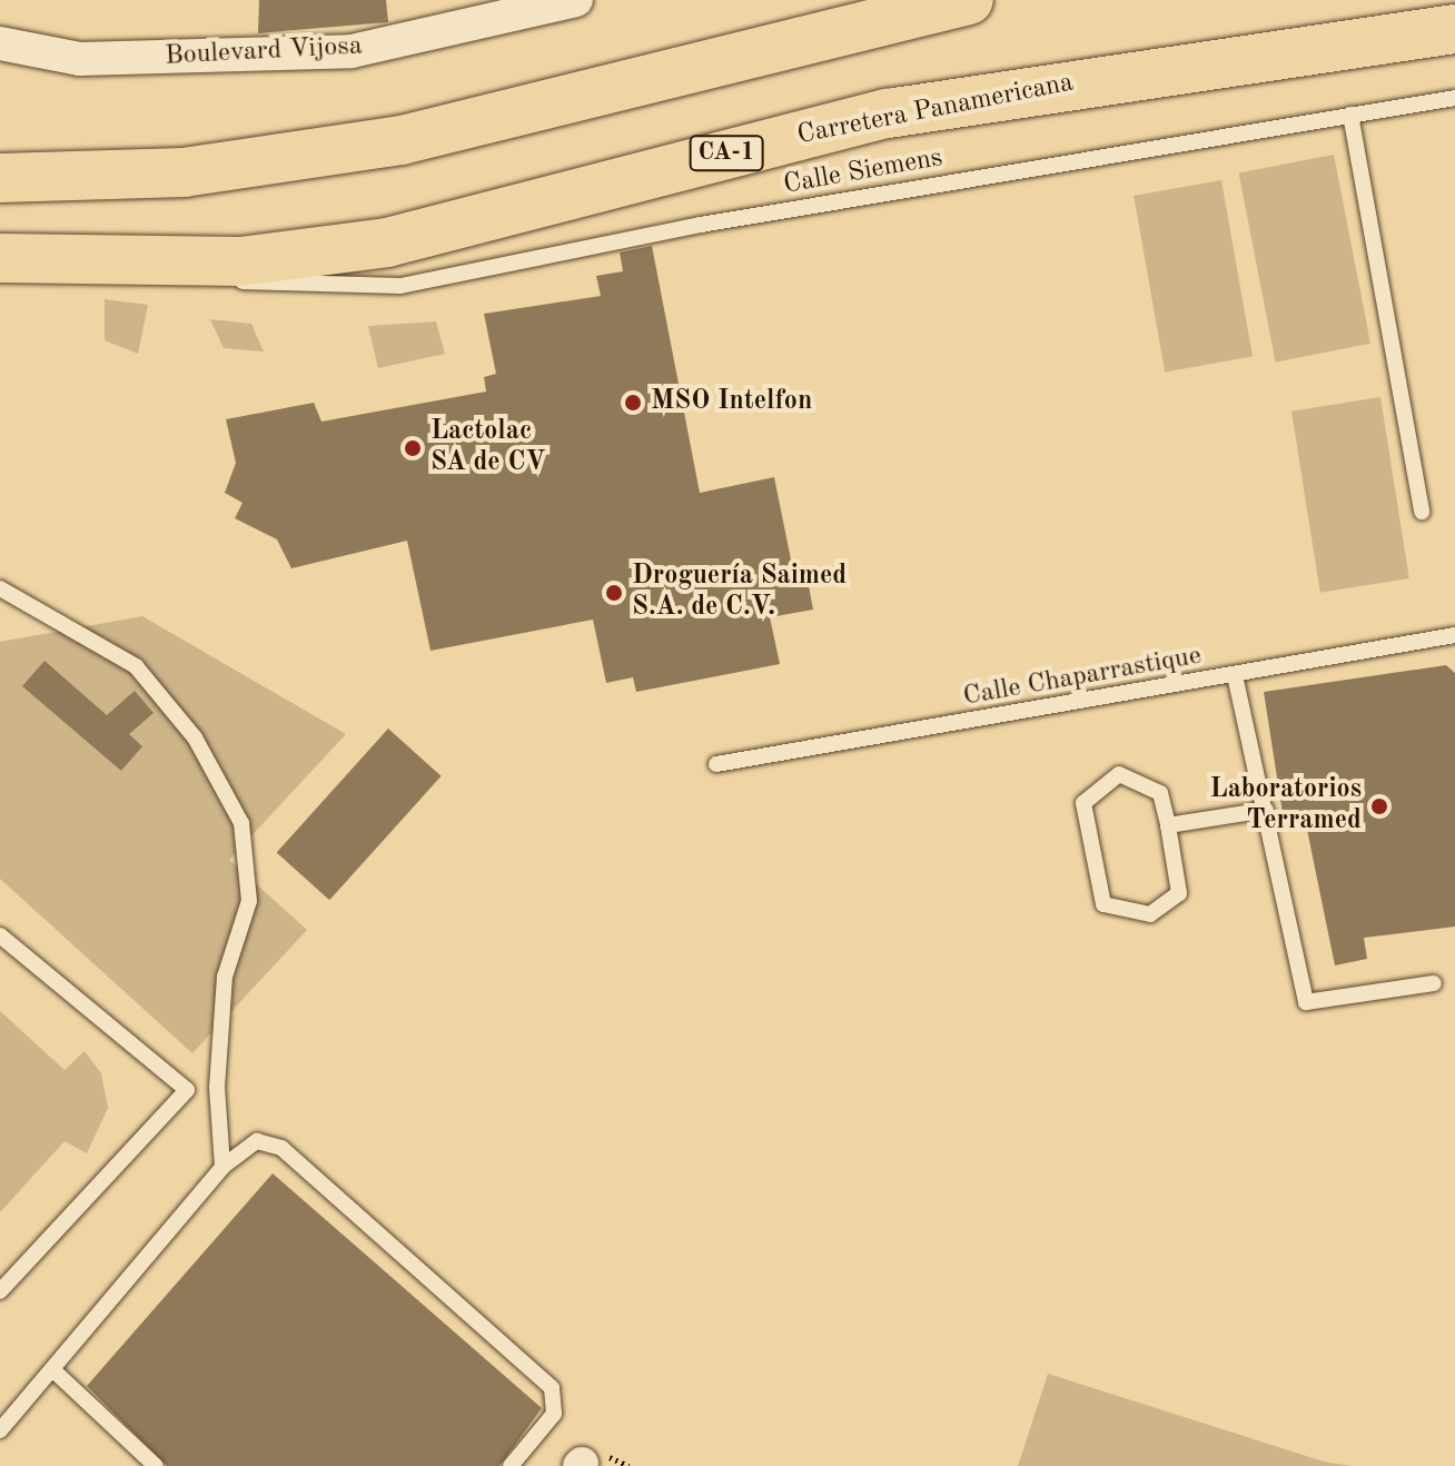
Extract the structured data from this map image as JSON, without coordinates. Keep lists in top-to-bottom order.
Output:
{
  "streets": {
    "main road": ["Carretera Panamericana", "CA-1"],
    "street": ["Boulevard Vijosa"],
    "lane": ["Calle Siemens", "Calle Chaparrastique"]
  },
  "crossings": [
    ["Carretera Panamericana", "Calle Siemens"]
  ],
  "places": [
    "MSO Intelfon",
    "Lactolac SA de CV",
    "Droguería Saimed S.A. de C.V.",
    "Laboratorios Terramed"
  ]
}
